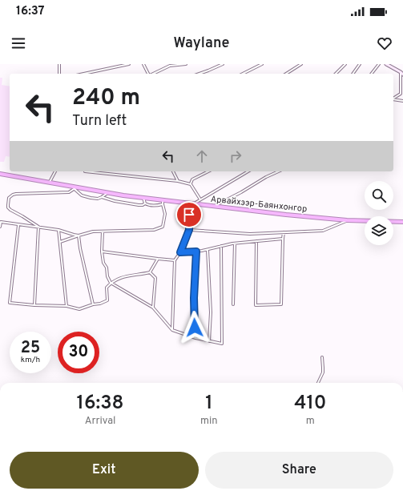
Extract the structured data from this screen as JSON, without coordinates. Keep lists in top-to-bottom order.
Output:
{
  "streets": {
    "highway": ["Арвайхээр-Баянхонгор"]
  },
  "page": {
    "status": "16:37",
    "header": "Waylane",
    "turn": ["240 m", "Turn left"],
    "speed": "25 km/h",
    "limit": "30",
    "eta": [
      "16:38",
      "Arrival",
      "1",
      "min",
      "410",
      "m"
    ],
    "buttons": ["Exit", "Share"]
  }
}
